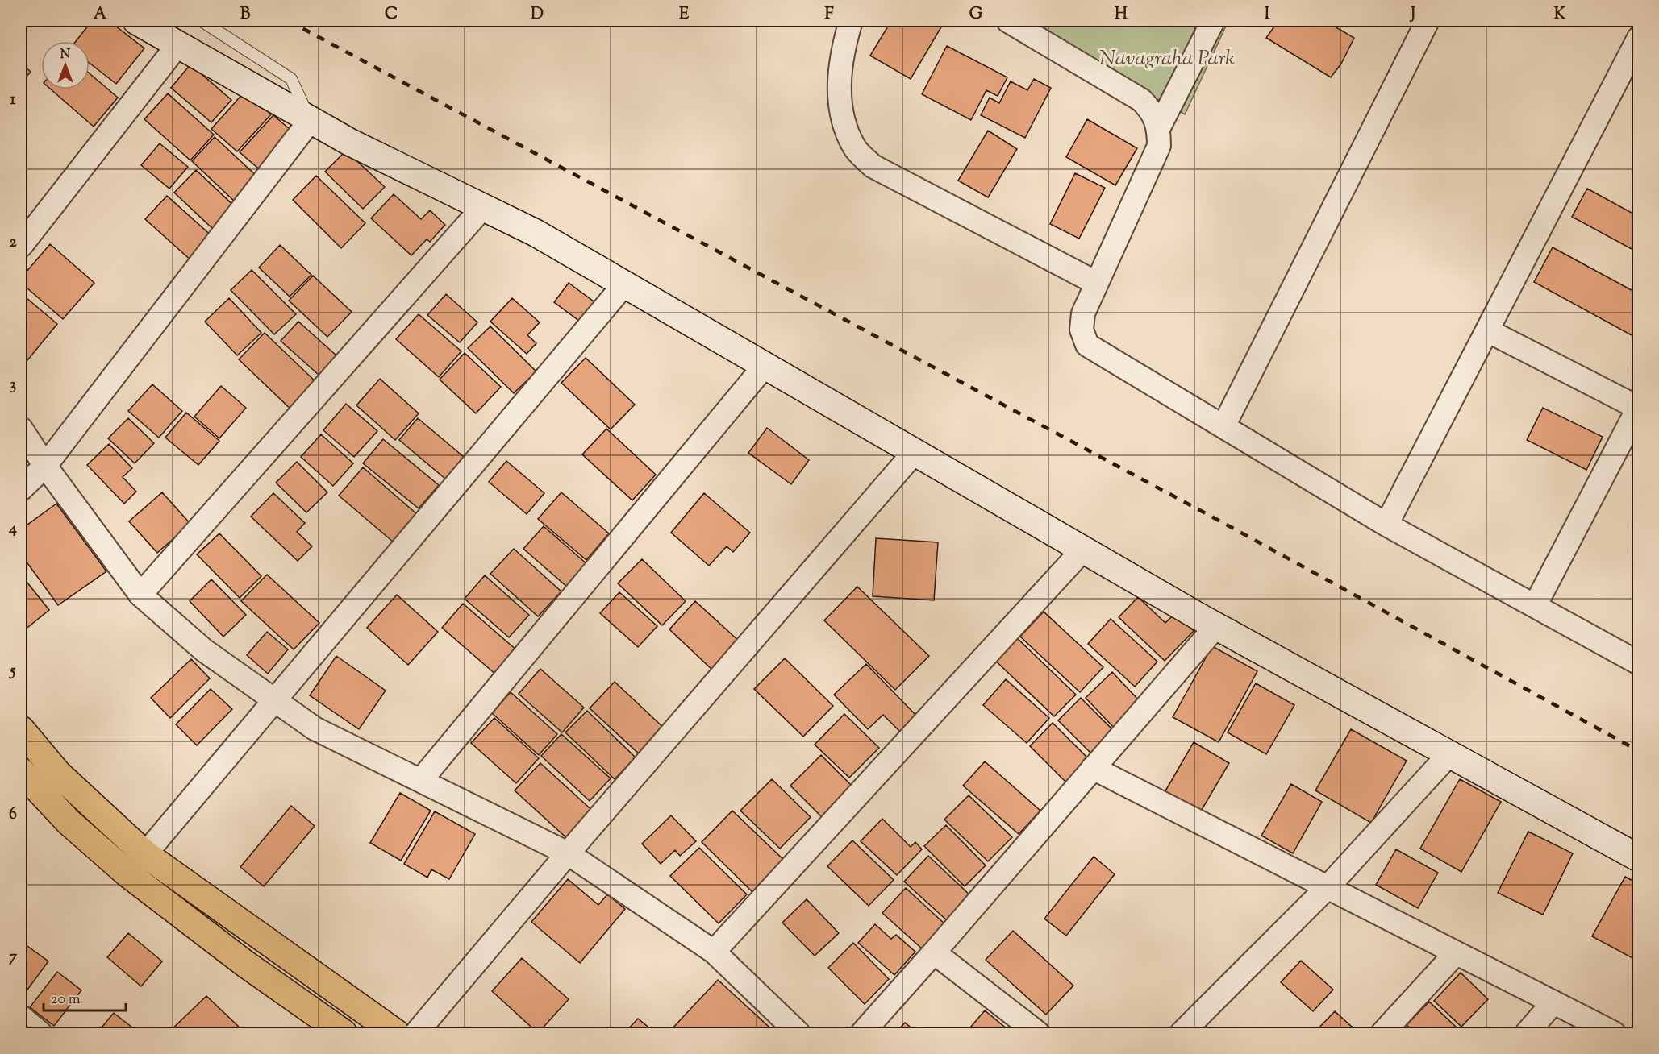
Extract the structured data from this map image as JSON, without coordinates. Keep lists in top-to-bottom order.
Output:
{
  "parks": ["Navagraha Park"],
  "scale_bar": "20 m",
  "north": "top",
  "grid": {
    "columns": [
      "A",
      "B",
      "C",
      "D",
      "E",
      "F",
      "G",
      "H",
      "I",
      "J",
      "K"
    ],
    "rows": [
      "1",
      "2",
      "3",
      "4",
      "5",
      "6",
      "7"
    ]
  }
}
